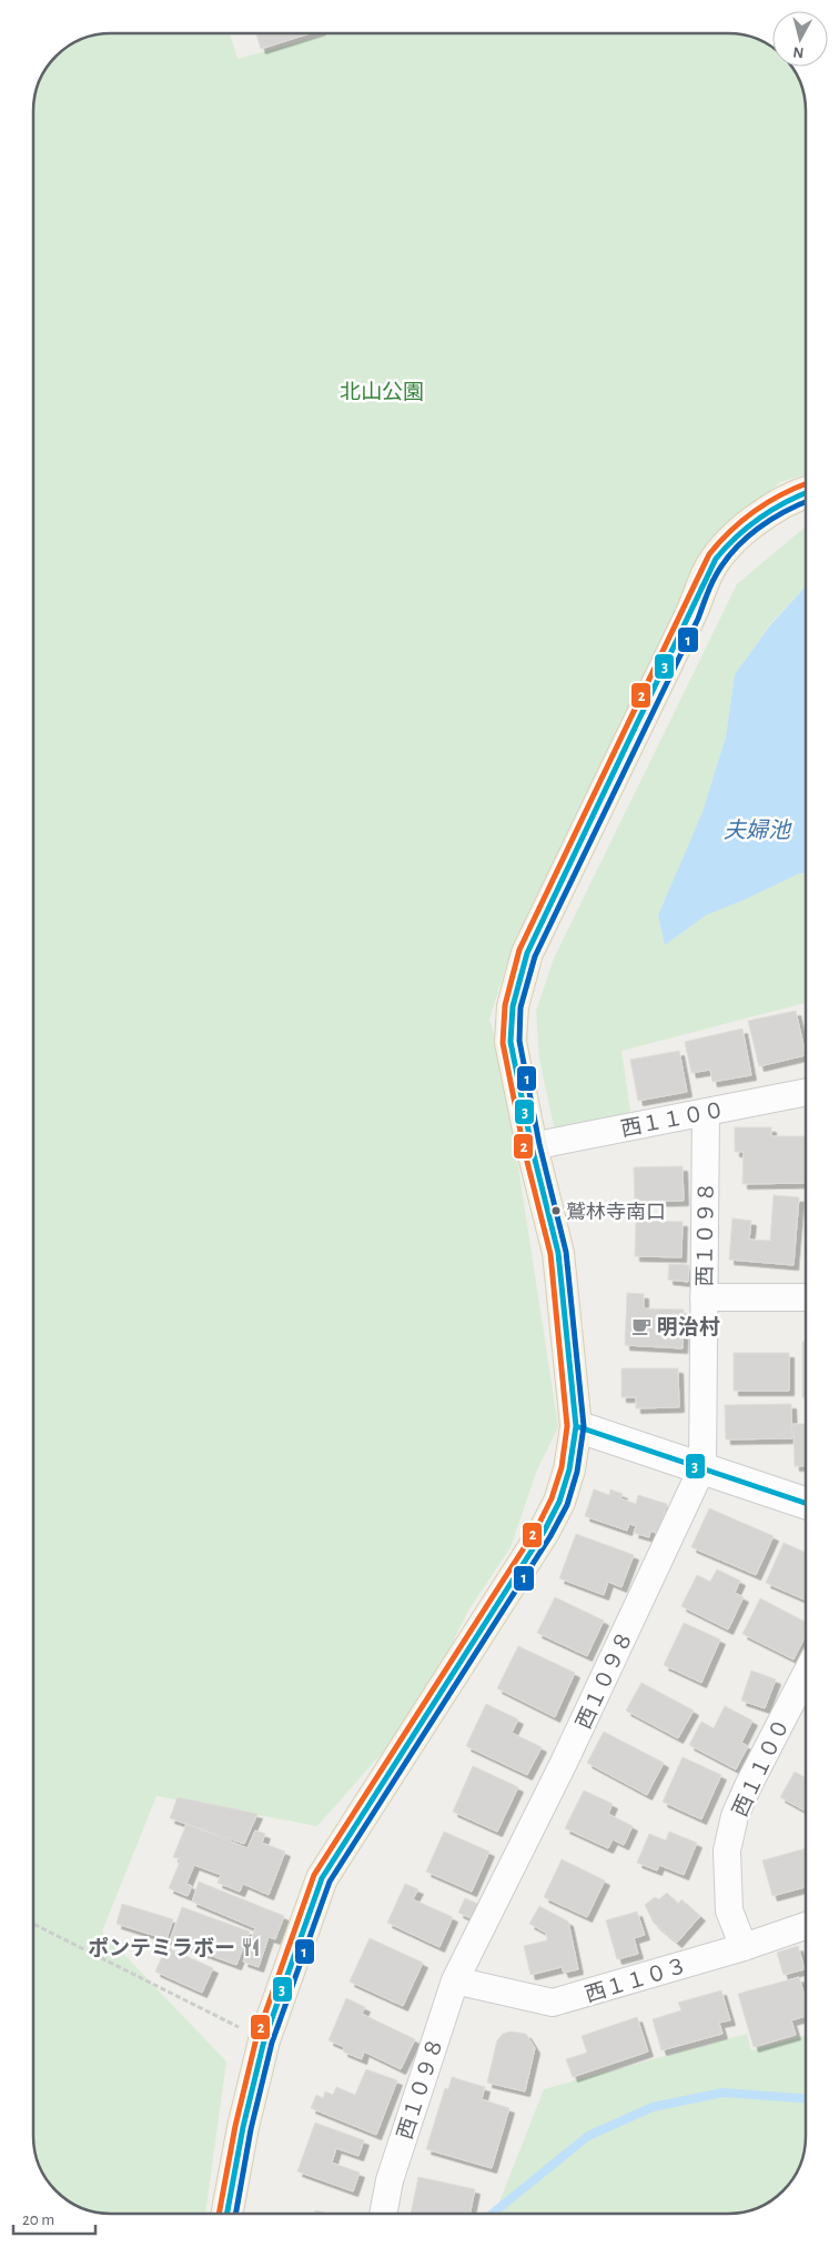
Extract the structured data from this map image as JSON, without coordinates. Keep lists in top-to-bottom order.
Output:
{
  "streets": {
    "street": ["西１１００", "西１０９８", "西１１０３"]
  },
  "crossings": [
    ["西１１００", "西１０９８"],
    ["西１１００", "西１１０３"],
    ["西１０９８", "西１１０３"]
  ],
  "water": ["夫婦池"],
  "parks": ["北山公園"],
  "places": {
    "other": ["鷲林寺南口"],
    "cafe": ["明治村"],
    "restaurant": ["ポンテミラボー"]
  },
  "lines": ["transit line 2", "transit line 3", "transit line 1"],
  "scale_bar": "20 m",
  "north": "bottom"
}
